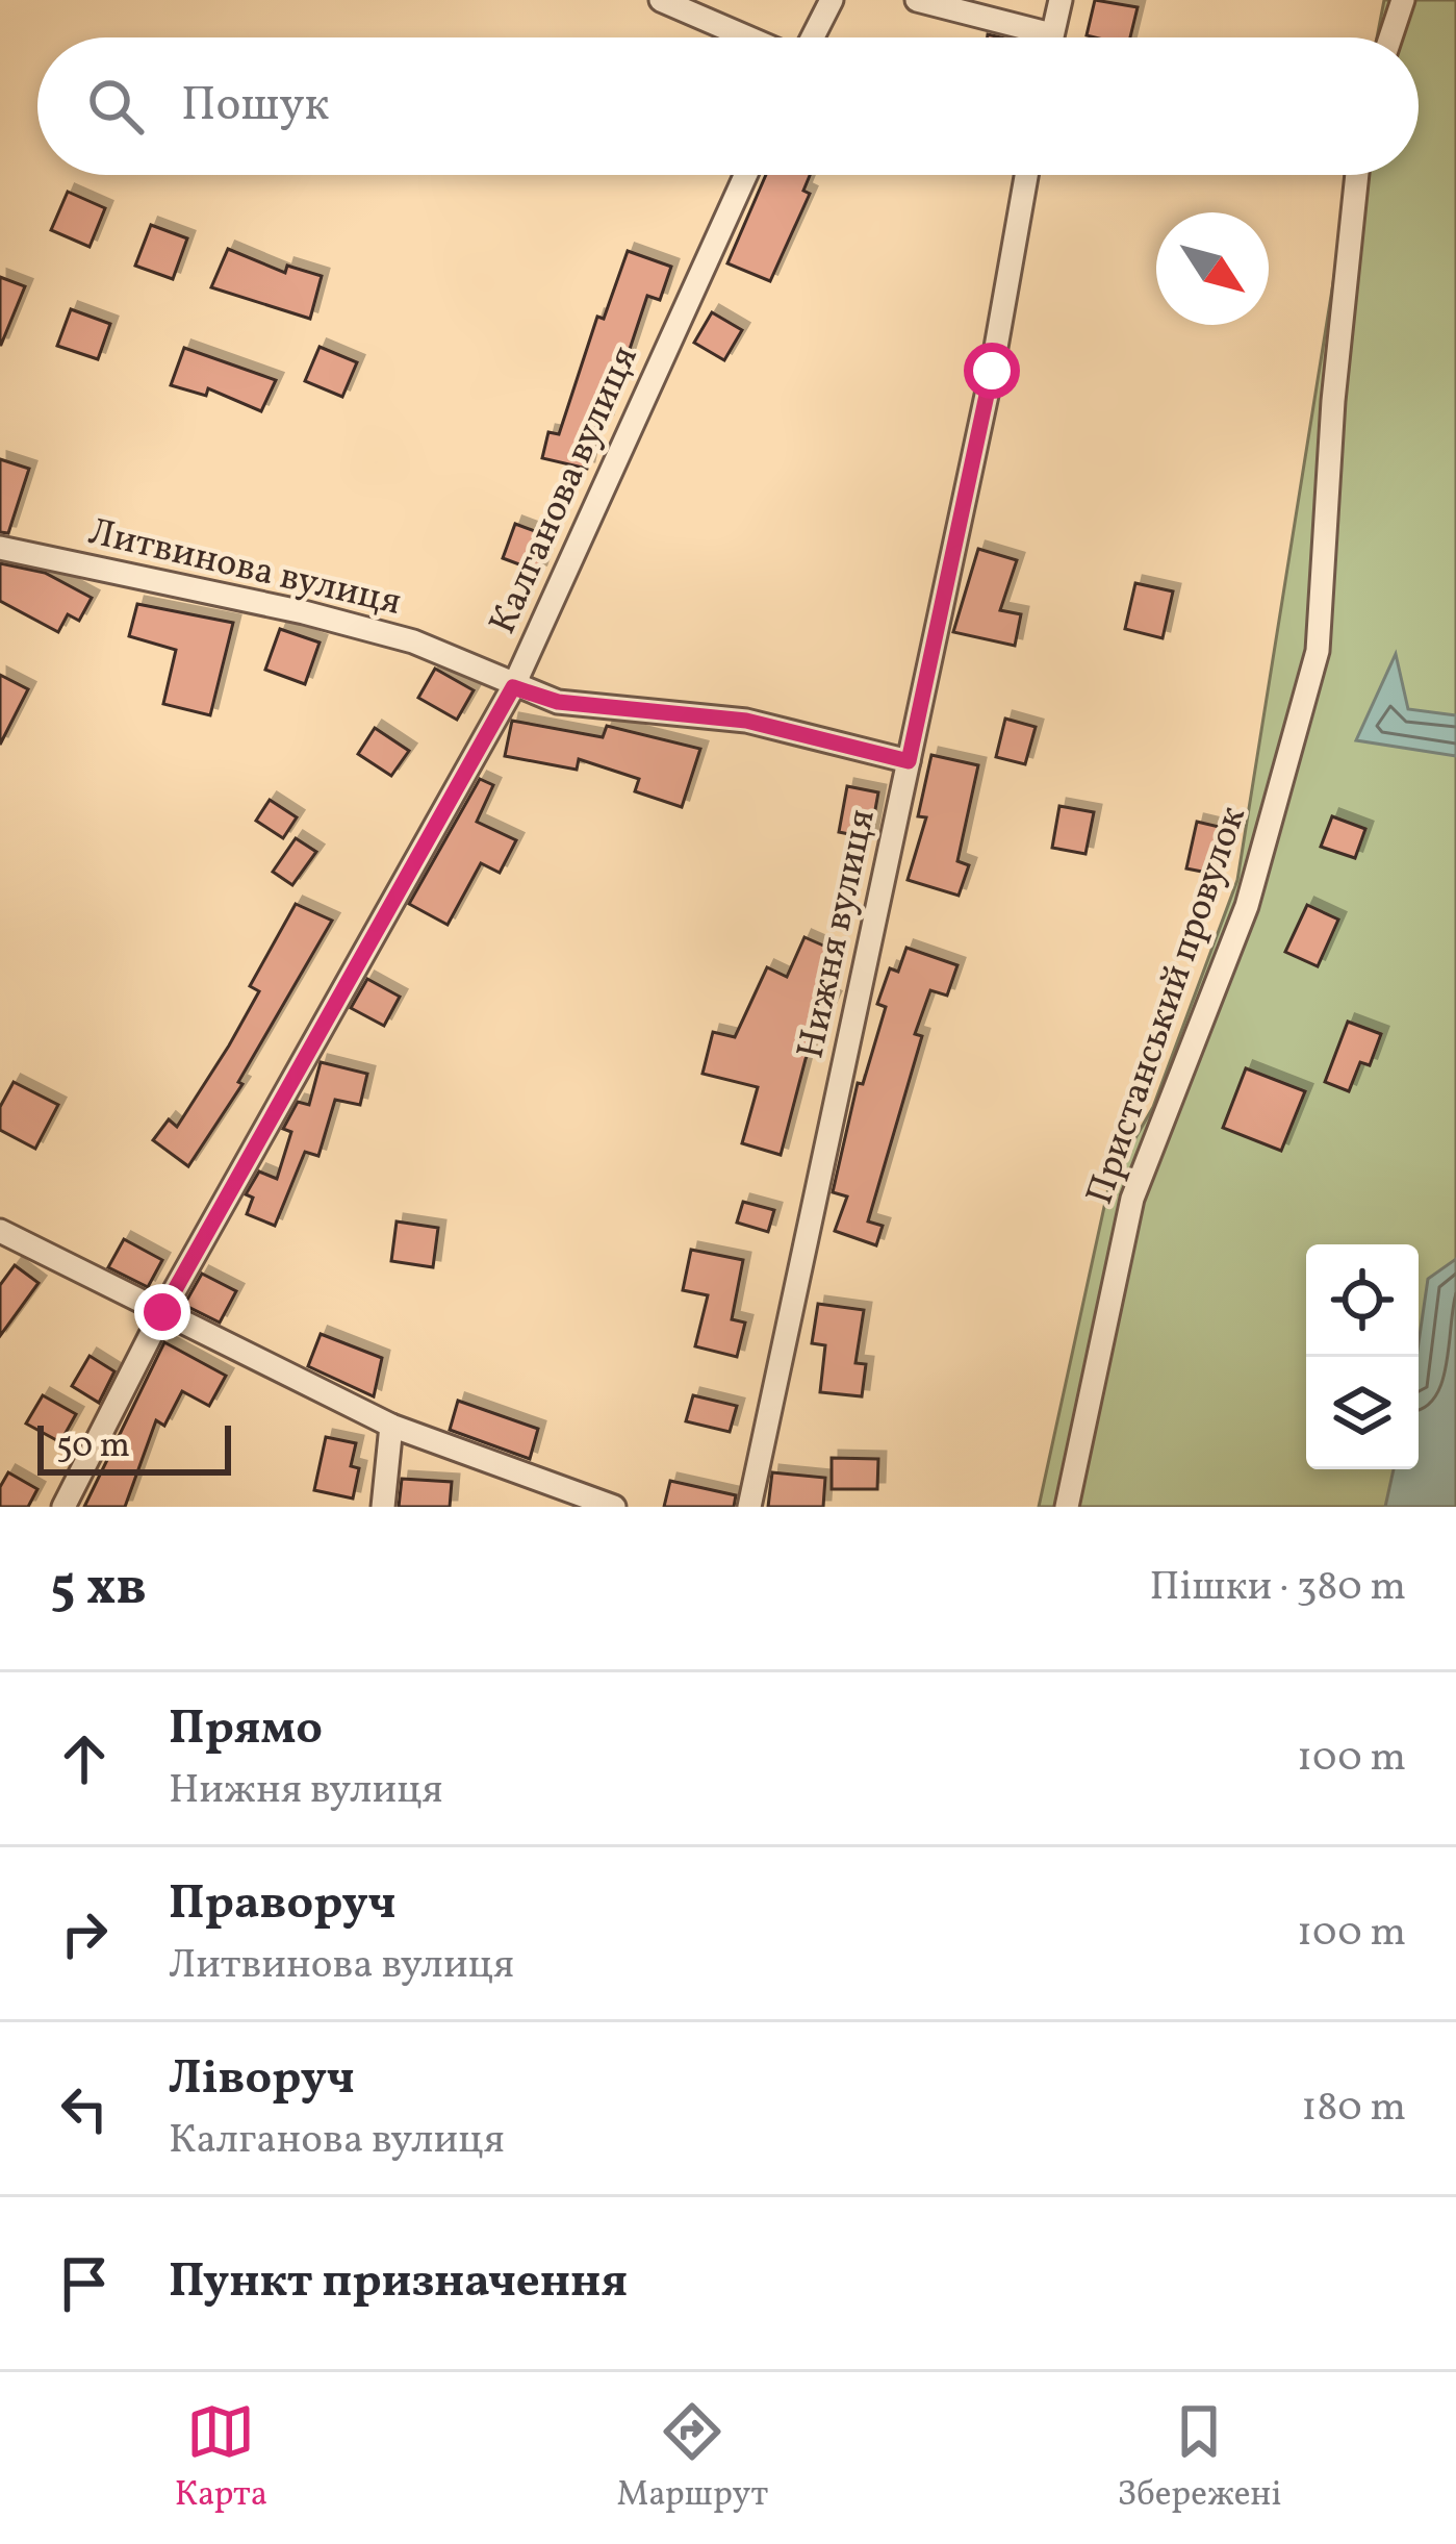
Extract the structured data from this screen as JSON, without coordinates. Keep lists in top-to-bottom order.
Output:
{
  "streets": {
    "street": [
      "Калганова вулиця",
      "Литвинова вулиця",
      "Нижня вулиця",
      "Пристанський провулок"
    ]
  },
  "crossings": [
    ["Калганова вулиця", "Литвинова вулиця"],
    ["Литвинова вулиця", "Нижня вулиця"]
  ],
  "scale_bar": "50 m",
  "north": "bottom right",
  "page": {
    "search": "Пошук",
    "scale": "50 m",
    "heading": ["5 хв", "Пішки · 380 m"],
    "list": [
      ["Прямо", "Нижня вулиця", "100 m"],
      ["Праворуч", "Литвинова вулиця", "100 m"],
      ["Ліворуч", "Калганова вулиця", "180 m"],
      "Пункт призначення"
    ],
    "nav": ["Карта", "Маршрут", "Збережені"]
  }
}
